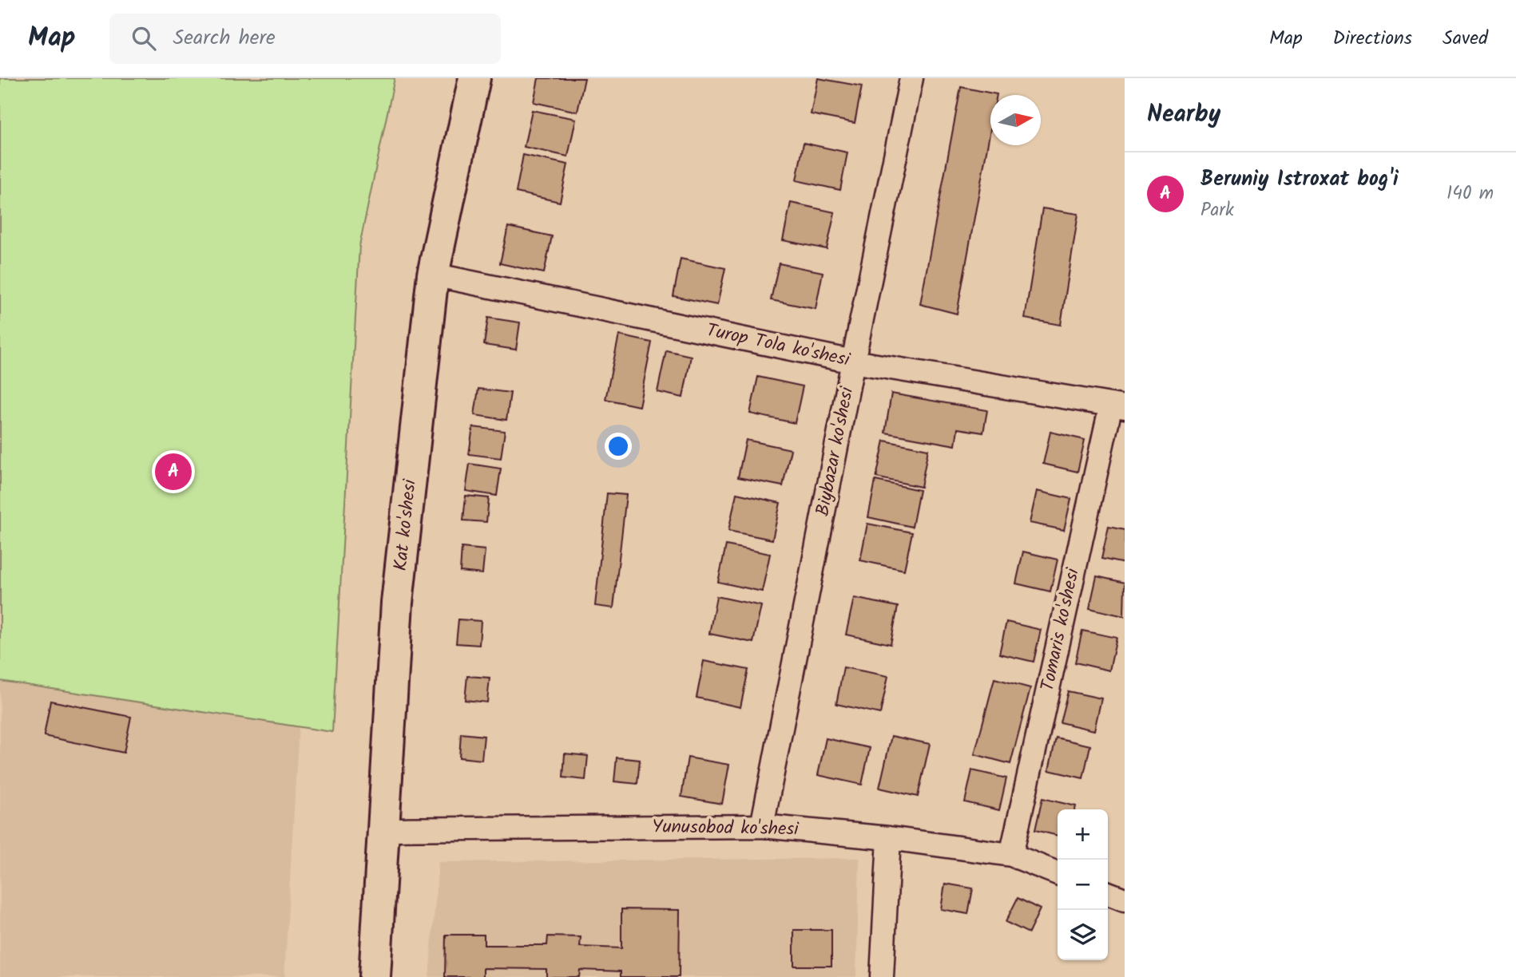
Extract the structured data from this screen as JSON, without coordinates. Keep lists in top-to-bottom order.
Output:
{
  "streets": {
    "street": [
      "Turop Tola ko'shesi",
      "Biybazar ko'shesi",
      "Kat ko'shesi",
      "Tomaris ko'shesi",
      "Yunusobod ko'shesi"
    ]
  },
  "crossings": [
    ["Turop Tola ko'shesi", "Biybazar ko'shesi"],
    ["Turop Tola ko'shesi", "Kat ko'shesi"],
    ["Turop Tola ko'shesi", "Tomaris ko'shesi"],
    ["Biybazar ko'shesi", "Yunusobod ko'shesi"],
    ["Kat ko'shesi", "Yunusobod ko'shesi"],
    ["Tomaris ko'shesi", "Yunusobod ko'shesi"]
  ],
  "north": "right",
  "page": {
    "header": "Map",
    "search": "Search here",
    "nav": ["Map", "Directions", "Saved"],
    "heading": "Nearby",
    "list": [
      {
        "mark": "A",
        "name": "Beruniy Istroxat bog'i",
        "note": "Park",
        "value": "140 m"
      }
    ],
    "pins": "A",
    "map_buttons": ["+", "−"]
  }
}
